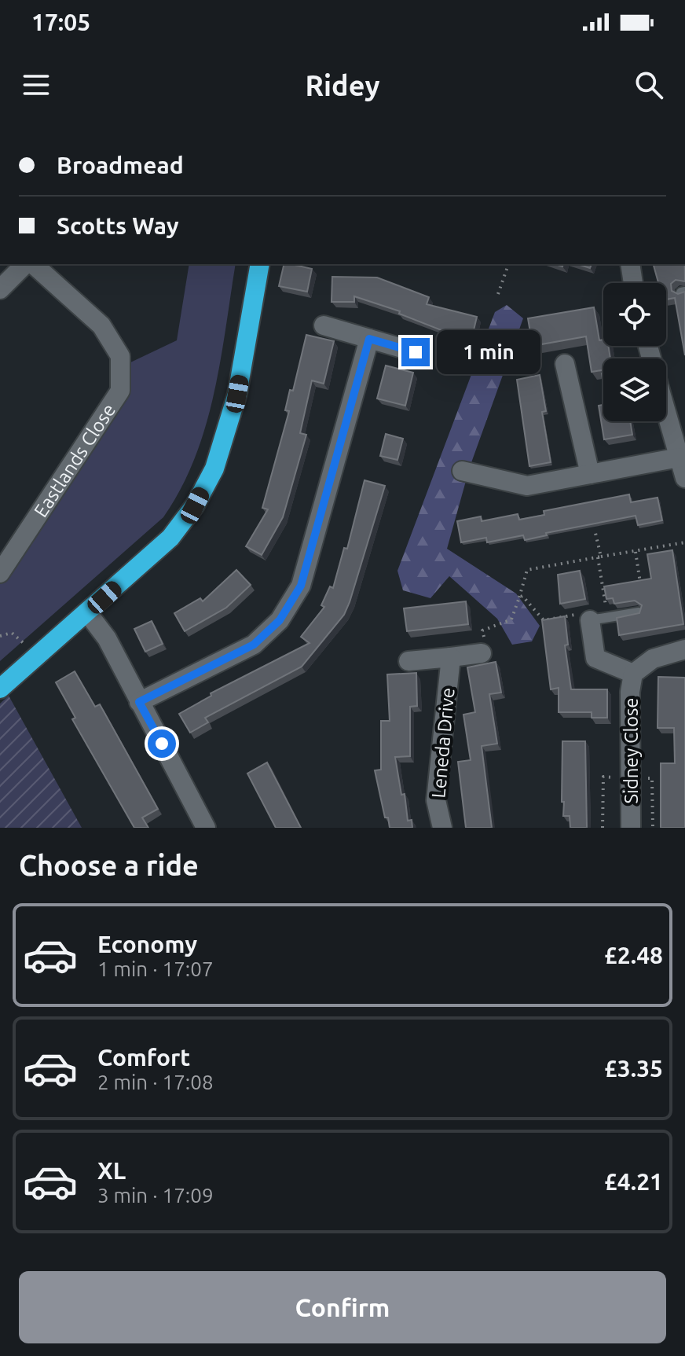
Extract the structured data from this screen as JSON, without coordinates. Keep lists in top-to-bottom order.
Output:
{
  "streets": {
    "street": ["Eastlands Close", "Leneda Drive", "Sidney Close"]
  },
  "page": {
    "status": "17:05",
    "header": "Ridey",
    "banner": ["Broadmead", "Scotts Way"],
    "bubble": "1 min",
    "heading": "Choose a ride",
    "list": [
      {
        "name": "Economy",
        "note": "1 min · 17:07",
        "value": "£2.48"
      },
      {
        "name": "Comfort",
        "note": "2 min · 17:08",
        "value": "£3.35"
      },
      {
        "name": "XL",
        "note": "3 min · 17:09",
        "value": "£4.21"
      }
    ],
    "buttons": "Confirm"
  }
}
